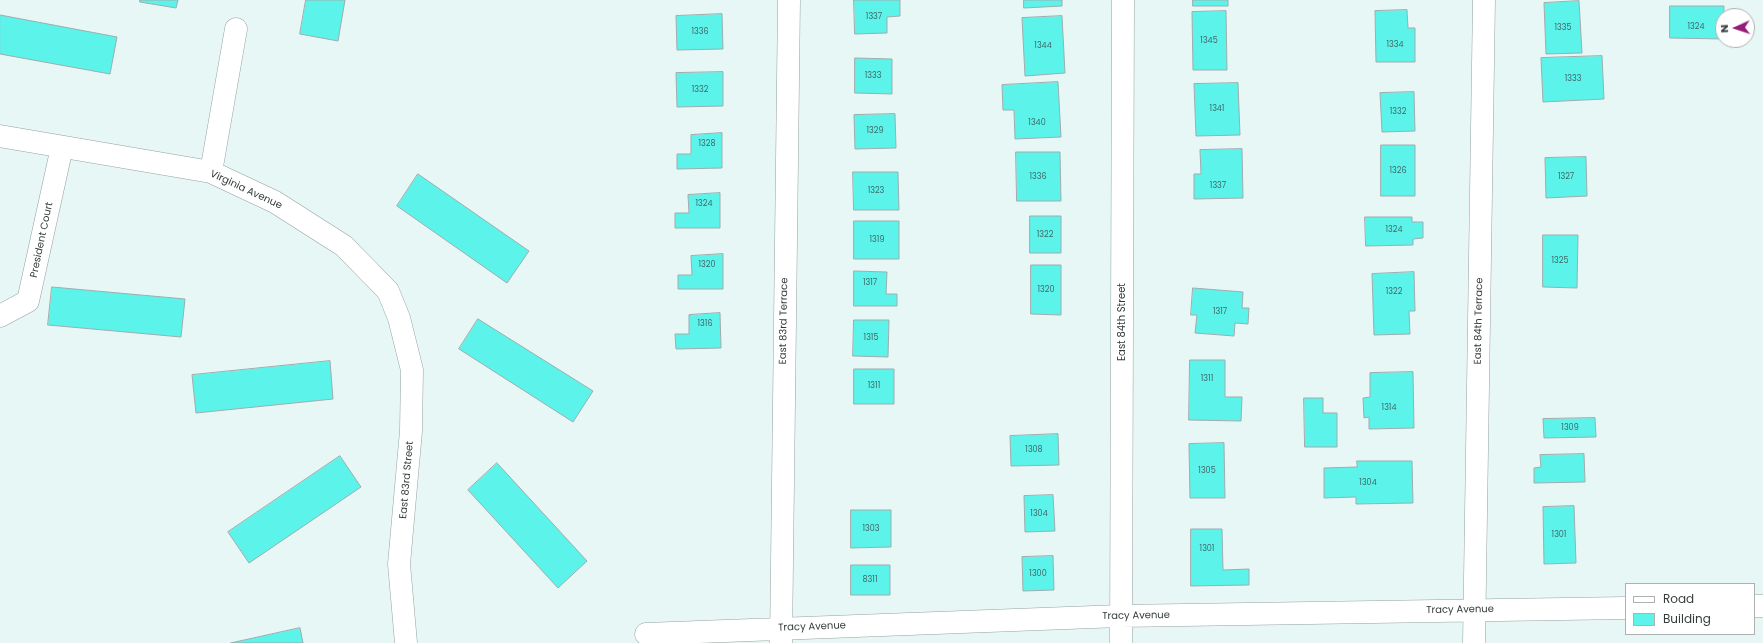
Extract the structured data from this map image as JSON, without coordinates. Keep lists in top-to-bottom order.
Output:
{
  "streets": {
    "street": [
      "Virginia Avenue",
      "President Court",
      "East 83rd Terrace",
      "East 84th Terrace",
      "East 84th Street",
      "East 83rd Street",
      "Tracy Avenue"
    ]
  },
  "crossings": [
    ["Virginia Avenue", "President Court"],
    ["Virginia Avenue", "East 83rd Street"],
    ["East 83rd Terrace", "Tracy Avenue"],
    ["East 84th Terrace", "Tracy Avenue"],
    ["East 84th Street", "Tracy Avenue"]
  ],
  "house_numbers": [
    "1337",
    "1324",
    "1335",
    "1336",
    "1345",
    "1334",
    "1344",
    "1333",
    "1333",
    "1332",
    "1341",
    "1332",
    "1340",
    "1329",
    "1328",
    "1326",
    "1336",
    "1327",
    "1337",
    "1323",
    "1324",
    "1324",
    "1322",
    "1319",
    "1325",
    "1320",
    "1317",
    "1320",
    "1322",
    "1317",
    "1316",
    "1315",
    "1311",
    "1311",
    "1314",
    "1309",
    "1308",
    "1305",
    "1304",
    "1304",
    "1303",
    "1301",
    "1301",
    "1300",
    "8311"
  ],
  "legend": ["Road", "Building"],
  "north": "left"
}
